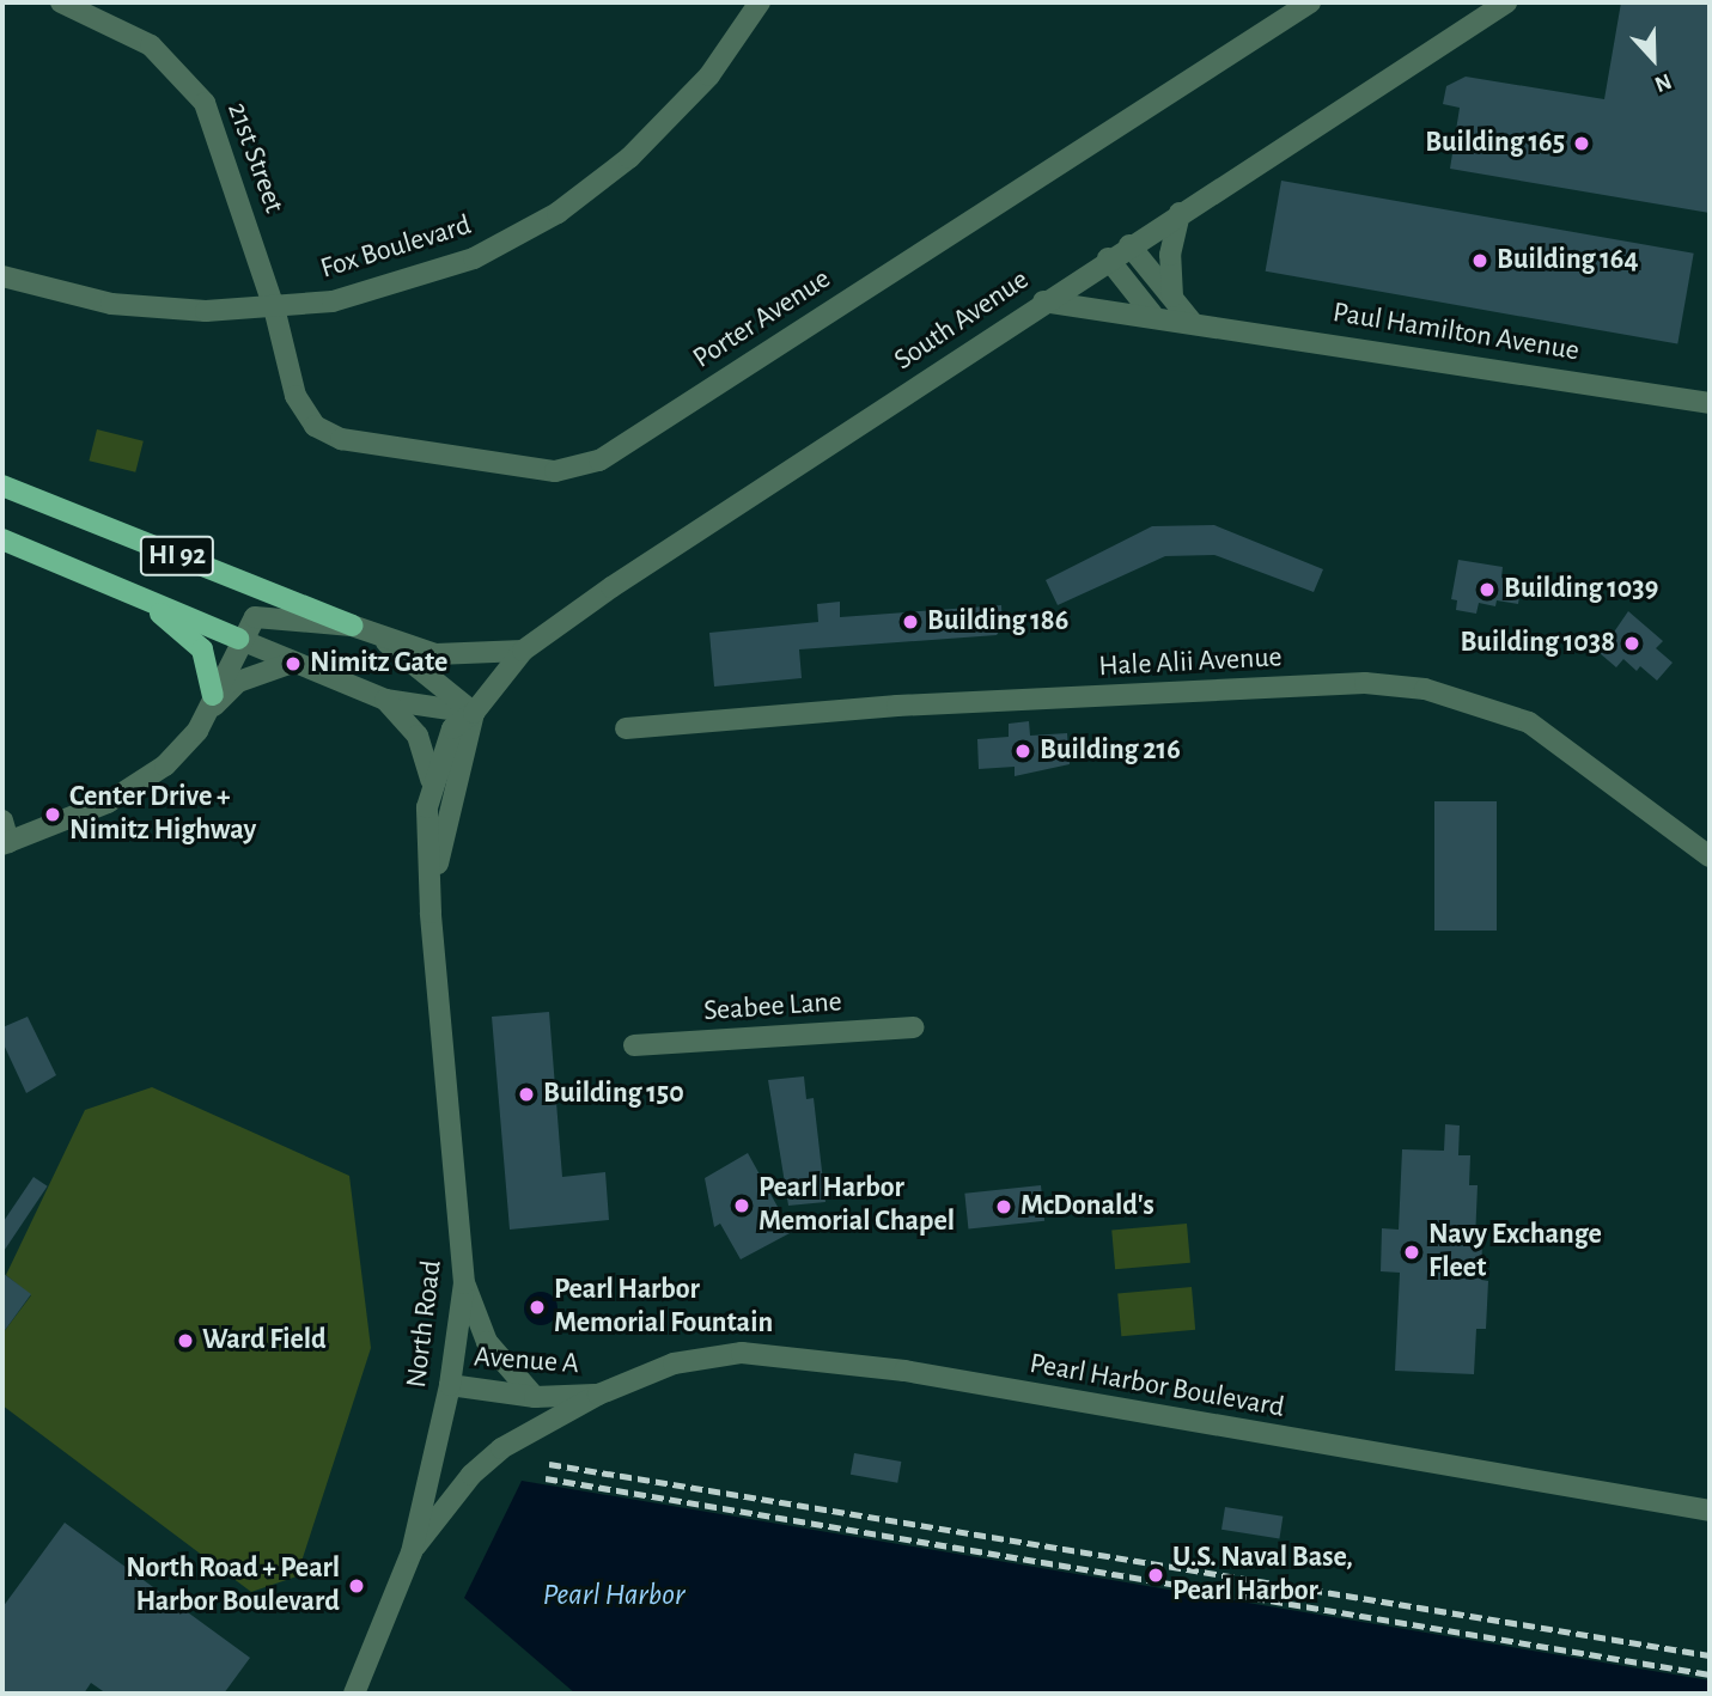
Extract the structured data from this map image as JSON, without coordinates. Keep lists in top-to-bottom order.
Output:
{
  "streets": {
    "main road": ["HI 92"],
    "street": [
      "21st Street",
      "Fox Boulevard",
      "Porter Avenue",
      "South Avenue",
      "Paul Hamilton Avenue",
      "Hale Alii Avenue",
      "Seabee Lane",
      "North Road",
      "Avenue A",
      "Pearl Harbor Boulevard"
    ]
  },
  "crossings": [
    ["21st Street", "Fox Boulevard"],
    ["21st Street", "Porter Avenue"],
    ["Fox Boulevard", "Porter Avenue"],
    ["South Avenue", "Paul Hamilton Avenue"],
    ["South Avenue", "North Road"],
    ["North Road", "Avenue A"],
    ["Avenue A", "Pearl Harbor Boulevard"]
  ],
  "water": ["Pearl Harbor"],
  "places": [
    "Building 165",
    "Building 164",
    "Building 1039",
    "Building 186",
    "Building 1038",
    "Nimitz Gate",
    "Building 216",
    "Center Drive + Nimitz Highway",
    "Building 150",
    "Pearl Harbor Memorial Chapel",
    "McDonald's",
    "Navy Exchange Fleet",
    "Pearl Harbor Memorial Fountain",
    "Ward Field",
    "U.S. Naval Base, Pearl Harbor",
    "North Road + Pearl Harbor Boulevard"
  ],
  "north": "bottom"
}
